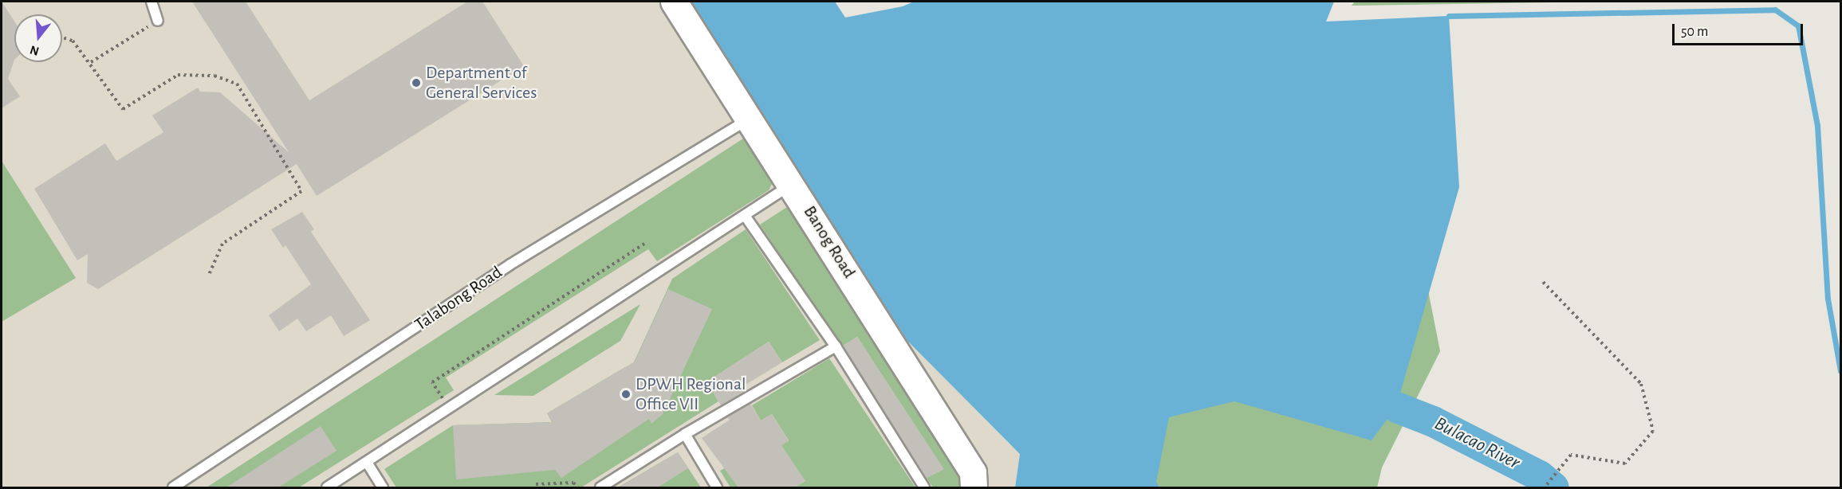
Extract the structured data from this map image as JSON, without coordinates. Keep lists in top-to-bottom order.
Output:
{
  "streets": {
    "street": ["Banog Road"],
    "lane": ["Talabong Road"]
  },
  "crossings": [
    ["Banog Road", "Talabong Road"]
  ],
  "water": ["Bulacao River"],
  "places": ["Department of General Services", "DPWH Regional Office VII"],
  "scale_bar": "50 m",
  "north": "bottom"
}
